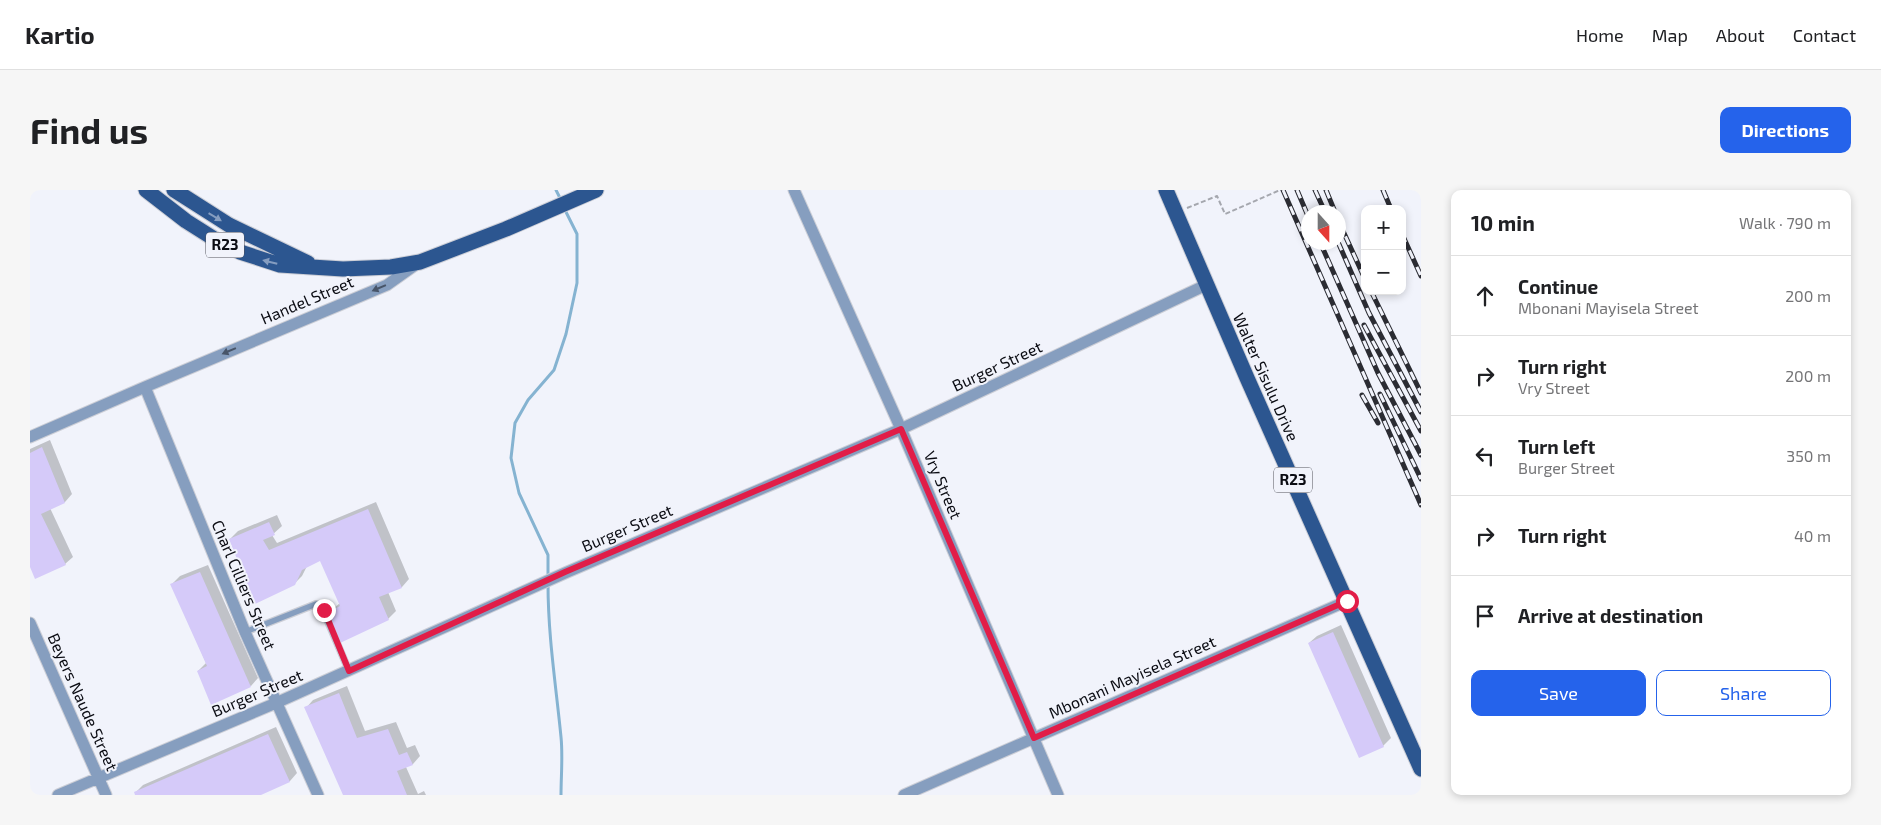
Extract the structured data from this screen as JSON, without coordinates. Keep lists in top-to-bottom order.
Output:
{
  "streets": {
    "main road": ["R23", "Handel Street", "Walter Sisulu Drive"],
    "street": [
      "Burger Street",
      "Vry Street",
      "Charl Cilliers Street",
      "Mbonani Mayisela Street",
      "Beyers Naude Street"
    ]
  },
  "crossings": [
    ["R23", "Handel Street"],
    ["Handel Street", "Charl Cilliers Street"],
    ["Burger Street", "Walter Sisulu Drive"],
    ["Burger Street", "Vry Street"],
    ["Burger Street", "Charl Cilliers Street"],
    ["Burger Street", "Beyers Naude Street"],
    ["Walter Sisulu Drive", "Mbonani Mayisela Street"],
    ["Vry Street", "Mbonani Mayisela Street"]
  ],
  "north": "bottom",
  "page": {
    "header": "Kartio",
    "nav": [
      "Home",
      "Map",
      "About",
      "Contact"
    ],
    "buttons": [
      "Directions",
      ["Save", "Share"]
    ],
    "title": "Find us",
    "heading": ["10 min", "Walk · 790 m"],
    "map_buttons": ["+", "−"],
    "list": [
      ["Continue", "Mbonani Mayisela Street", "200 m"],
      ["Turn right", "Vry Street", "200 m"],
      ["Turn left", "Burger Street", "350 m"],
      ["Turn right", "40 m"],
      "Arrive at destination"
    ]
  }
}
